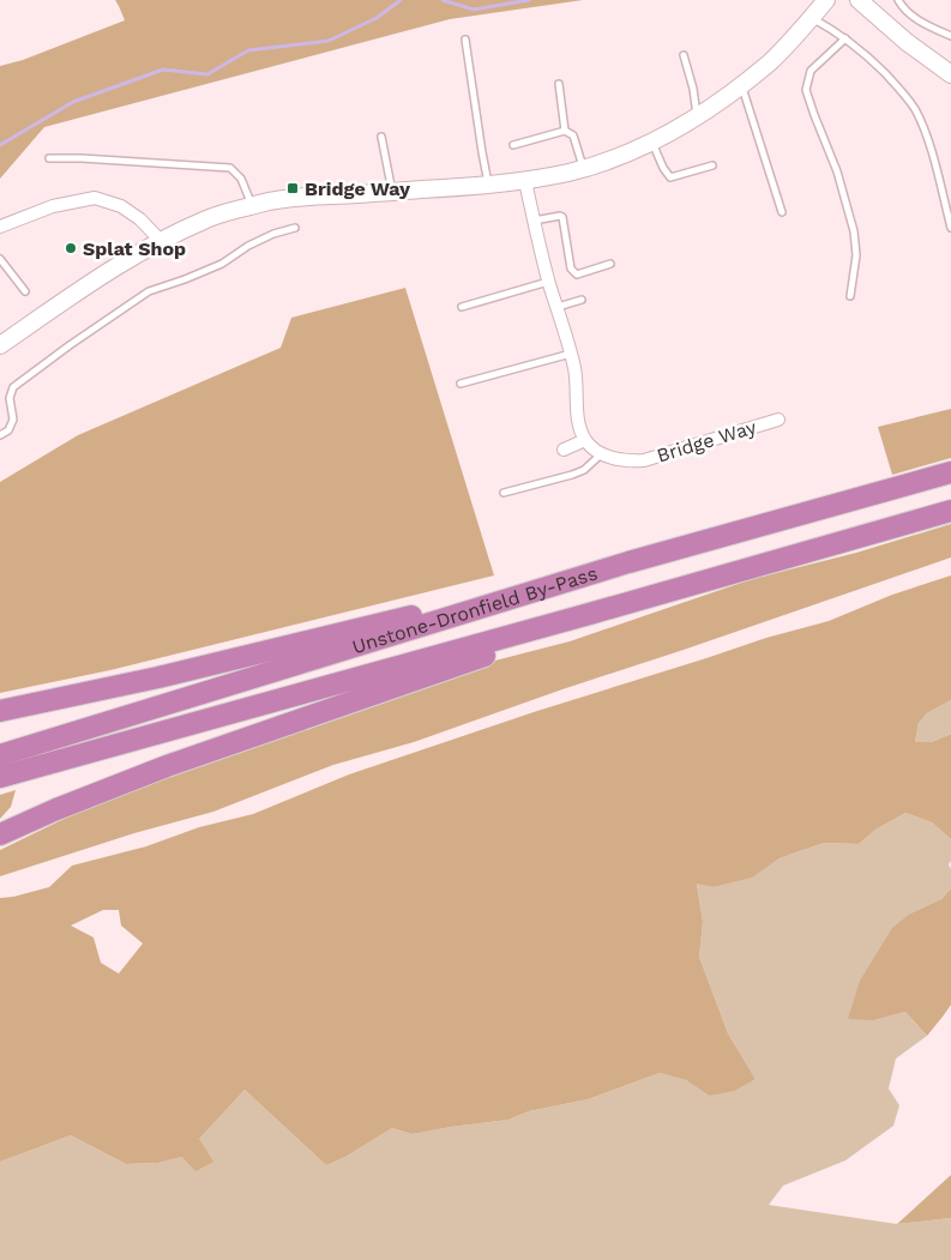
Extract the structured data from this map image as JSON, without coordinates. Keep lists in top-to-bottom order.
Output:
{
  "streets": {
    "highway": ["Unstone-Dronfield By-Pass"],
    "street": ["Bridge Way"]
  },
  "places": {
    "transit": ["Bridge Way"],
    "other": ["Splat Shop"]
  }
}
